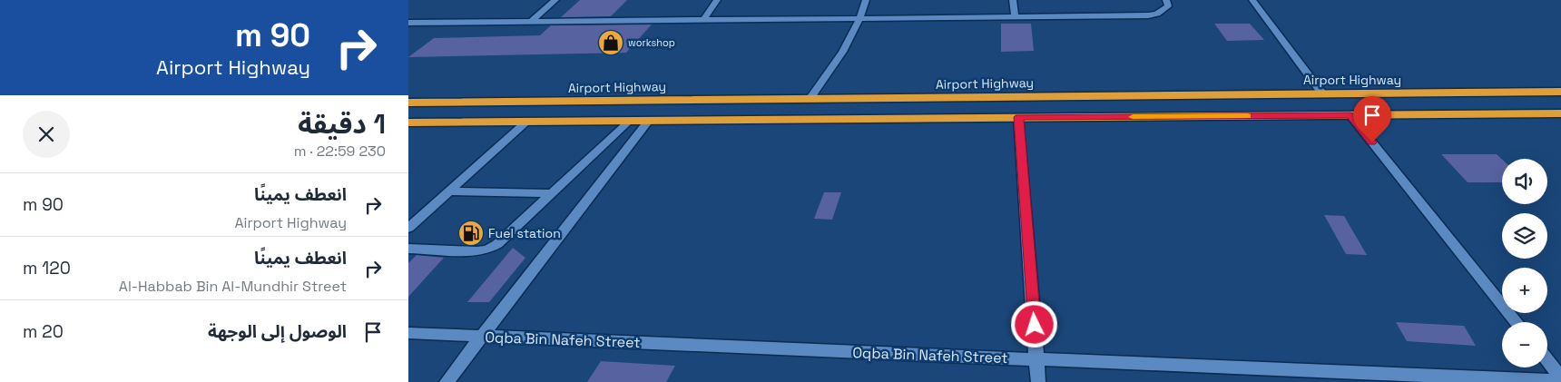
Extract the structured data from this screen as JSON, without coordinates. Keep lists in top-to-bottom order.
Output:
{
  "streets": {
    "highway": ["Airport Highway"],
    "street": ["Oqba Bin Nafeh Street"]
  },
  "places": {
    "shop": ["workshop"],
    "fuel station": ["Fuel station"]
  },
  "page": {
    "turn": ["90 m", "Airport Highway"],
    "heading": ["1 دقيقة", "230 m · 22:59"],
    "map_buttons": ["+", "−"],
    "list": [
      {
        "name": "انعطف يمينًا",
        "note": "Airport Highway",
        "value": "90 m"
      },
      {
        "name": "انعطف يمينًا",
        "note": "Al-Habbab Bin Al-Mundhir Street",
        "value": "120 m"
      },
      {
        "name": "الوصول إلى الوجهة",
        "value": "20 m"
      }
    ]
  }
}
